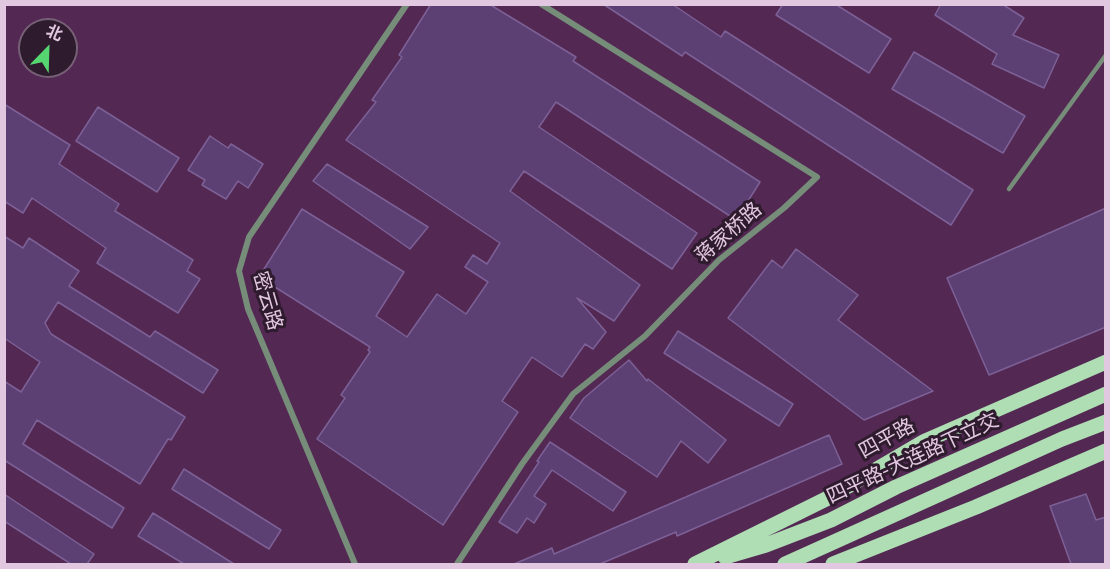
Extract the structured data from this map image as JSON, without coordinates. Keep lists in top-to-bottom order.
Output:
{
  "streets": {
    "main road": ["四平路", "四平路-大连路下立交"],
    "street": ["蒋家桥路", "密云路"]
  },
  "north": "top right"
}
